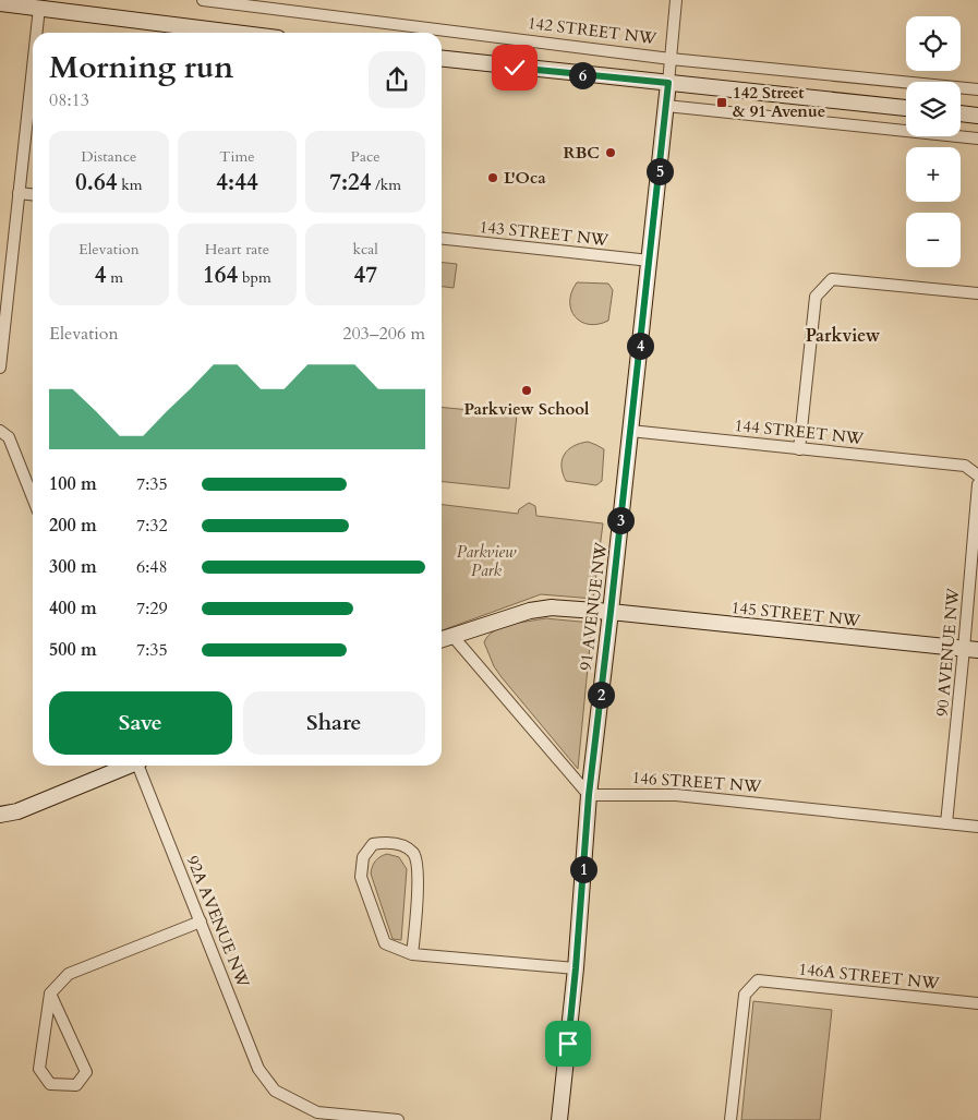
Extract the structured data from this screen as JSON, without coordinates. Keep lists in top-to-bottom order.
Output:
{
  "streets": {
    "street": [
      "142 STREET NW",
      "143 STREET NW",
      "144 STREET NW",
      "91 AVENUE NW",
      "145 STREET NW",
      "90 AVENUE NW",
      "146 STREET NW",
      "92A AVENUE NW",
      "146A STREET NW"
    ]
  },
  "crossings": [
    ["142 STREET NW", "91 AVENUE NW"],
    ["143 STREET NW", "91 AVENUE NW"],
    ["144 STREET NW", "91 AVENUE NW"],
    ["91 AVENUE NW", "145 STREET NW"],
    ["91 AVENUE NW", "146 STREET NW"],
    ["145 STREET NW", "90 AVENUE NW"],
    ["90 AVENUE NW", "146 STREET NW"]
  ],
  "districts": ["Parkview"],
  "parks": ["Parkview Park"],
  "places": {
    "transit": ["142 Street & 91 Avenue"],
    "other": ["RBC", "L'Oca", "Parkview School"]
  },
  "page": {
    "map_buttons": ["+", "−"],
    "heading": ["Morning run", "08:13"],
    "pins": [
      "6",
      "5",
      "4",
      "3",
      "2",
      "1"
    ],
    "stats": [
      ["Distance", "0.64 km"],
      ["Time", "4:44"],
      ["Pace", "7:24 /km"],
      ["Elevation", "4 m"],
      ["Heart rate", "164 bpm"],
      ["kcal", "47"]
    ],
    "chart": ["Elevation", "203–206 m"],
    "list": [
      {
        "name": "100 m",
        "note": "7:35"
      },
      {
        "name": "200 m",
        "note": "7:32"
      },
      {
        "name": "300 m",
        "note": "6:48"
      },
      {
        "name": "400 m",
        "note": "7:29"
      },
      {
        "name": "500 m",
        "note": "7:35"
      }
    ],
    "buttons": ["Save", "Share"]
  }
}
